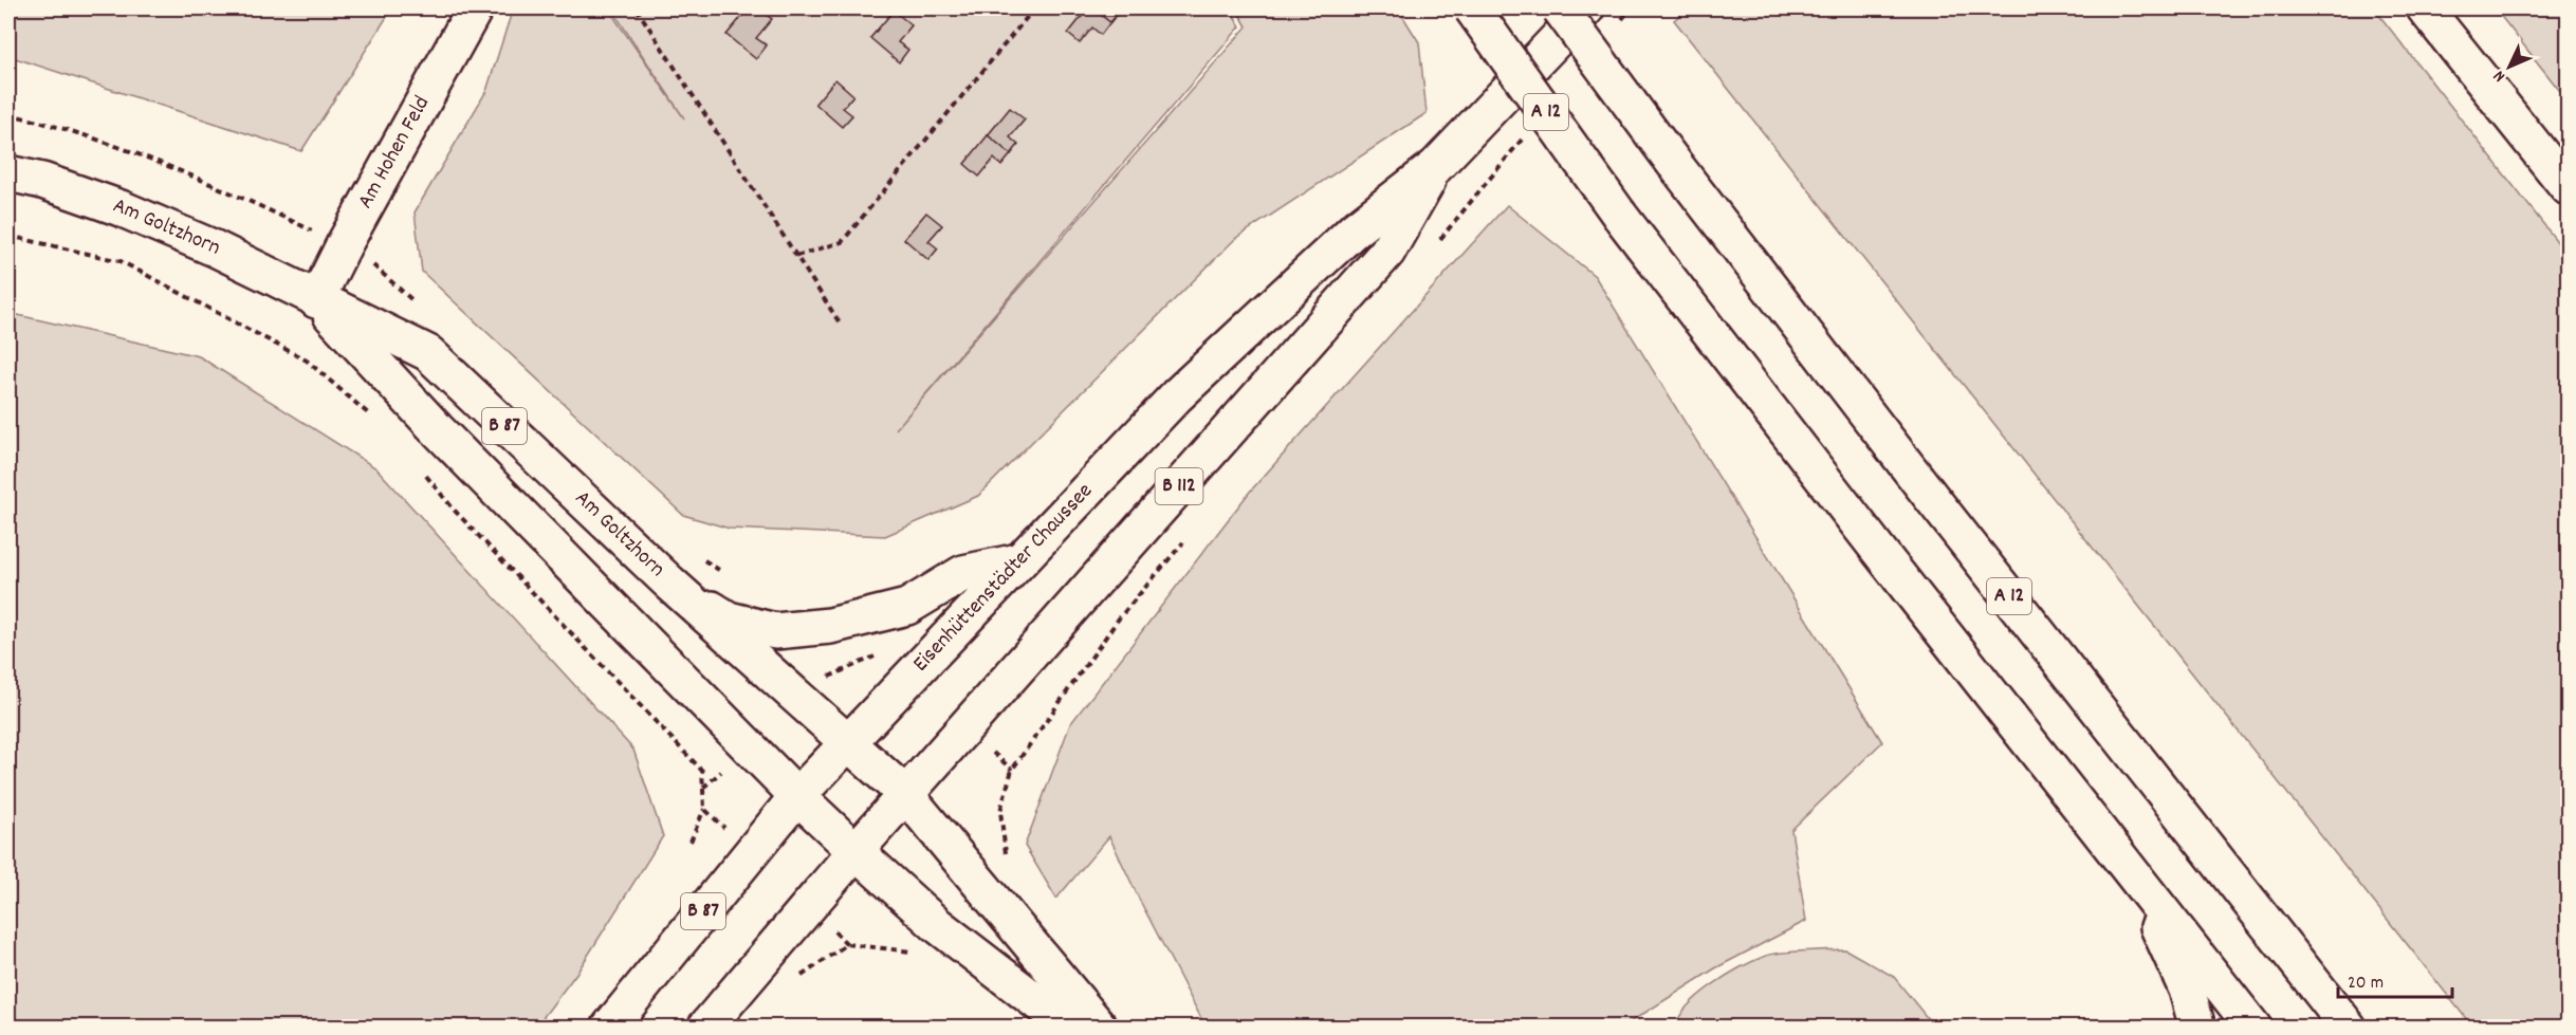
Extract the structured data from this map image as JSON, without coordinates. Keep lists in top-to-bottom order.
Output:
{
  "streets": {
    "main road": [
      "A 12",
      "Am Hohen Feld",
      "Am Goltzhorn",
      "B 87",
      "B 112",
      "Eisenhüttenstädter Chaussee"
    ]
  },
  "crossings": [
    ["Am Hohen Feld", "Am Goltzhorn"],
    ["Am Goltzhorn", "Eisenhüttenstädter Chaussee"]
  ],
  "scale_bar": "20 m",
  "north": "bottom left"
}
